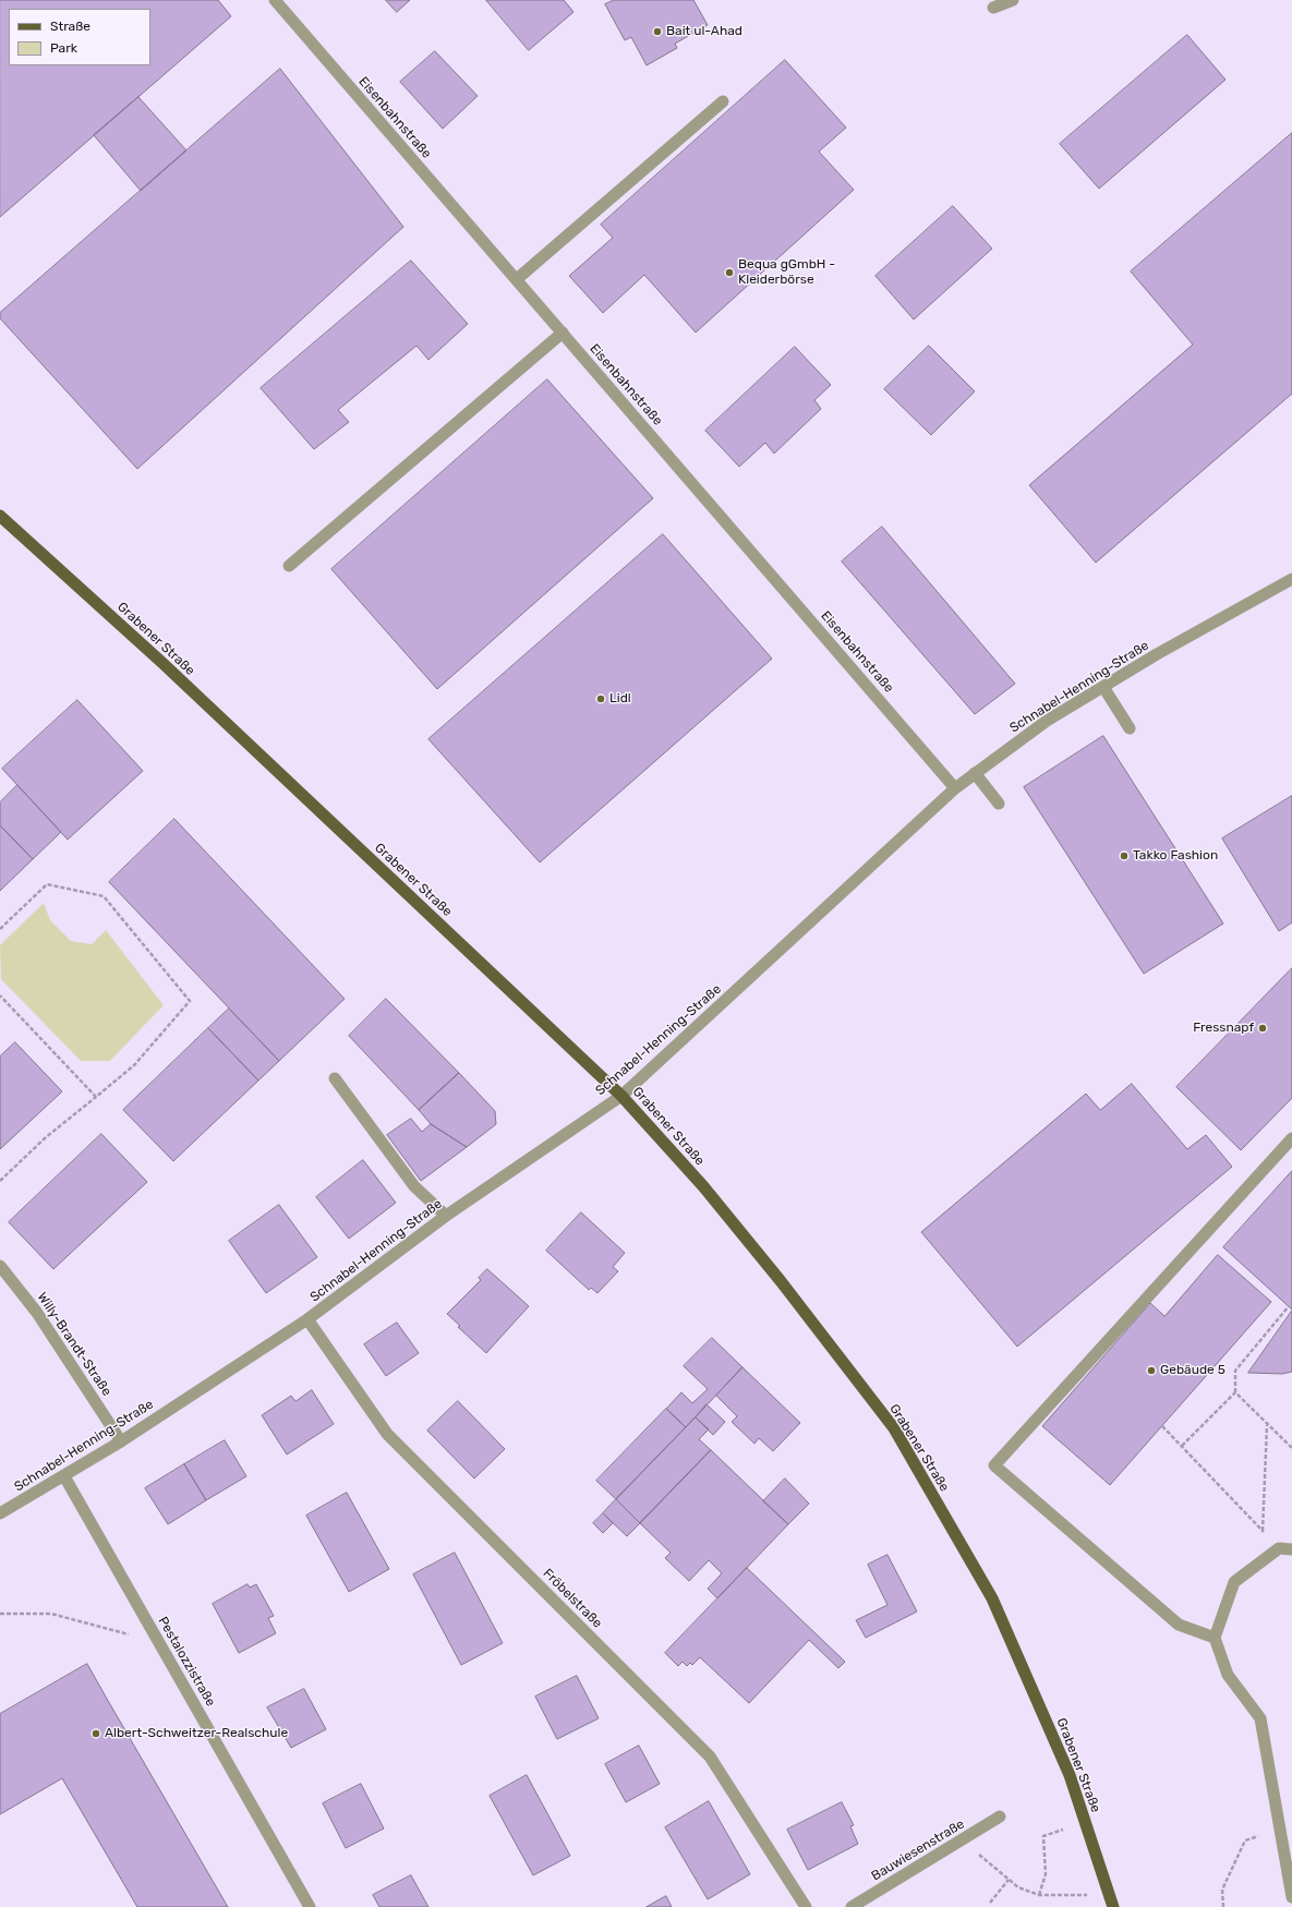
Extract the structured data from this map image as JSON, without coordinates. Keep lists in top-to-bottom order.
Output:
{
  "streets": {
    "main road": ["Grabener Straße"],
    "street": [
      "Eisenbahnstraße",
      "Schnabel-Henning-Straße",
      "Willy-Brandt-Straße",
      "Fröbelstraße",
      "Pestalozzistraße",
      "Bauwiesenstraße"
    ]
  },
  "crossings": [
    ["Eisenbahnstraße", "Schnabel-Henning-Straße"],
    ["Grabener Straße", "Schnabel-Henning-Straße"],
    ["Schnabel-Henning-Straße", "Willy-Brandt-Straße"],
    ["Schnabel-Henning-Straße", "Fröbelstraße"],
    ["Schnabel-Henning-Straße", "Pestalozzistraße"]
  ],
  "places": [
    "Bait ul-Ahad",
    "Bequa gGmbH - Kleiderbörse",
    "Lidl",
    "Takko Fashion",
    "Fressnapf",
    "Gebäude 5",
    "Albert-Schweitzer-Realschule"
  ],
  "legend": ["Straße", "Park"]
}
